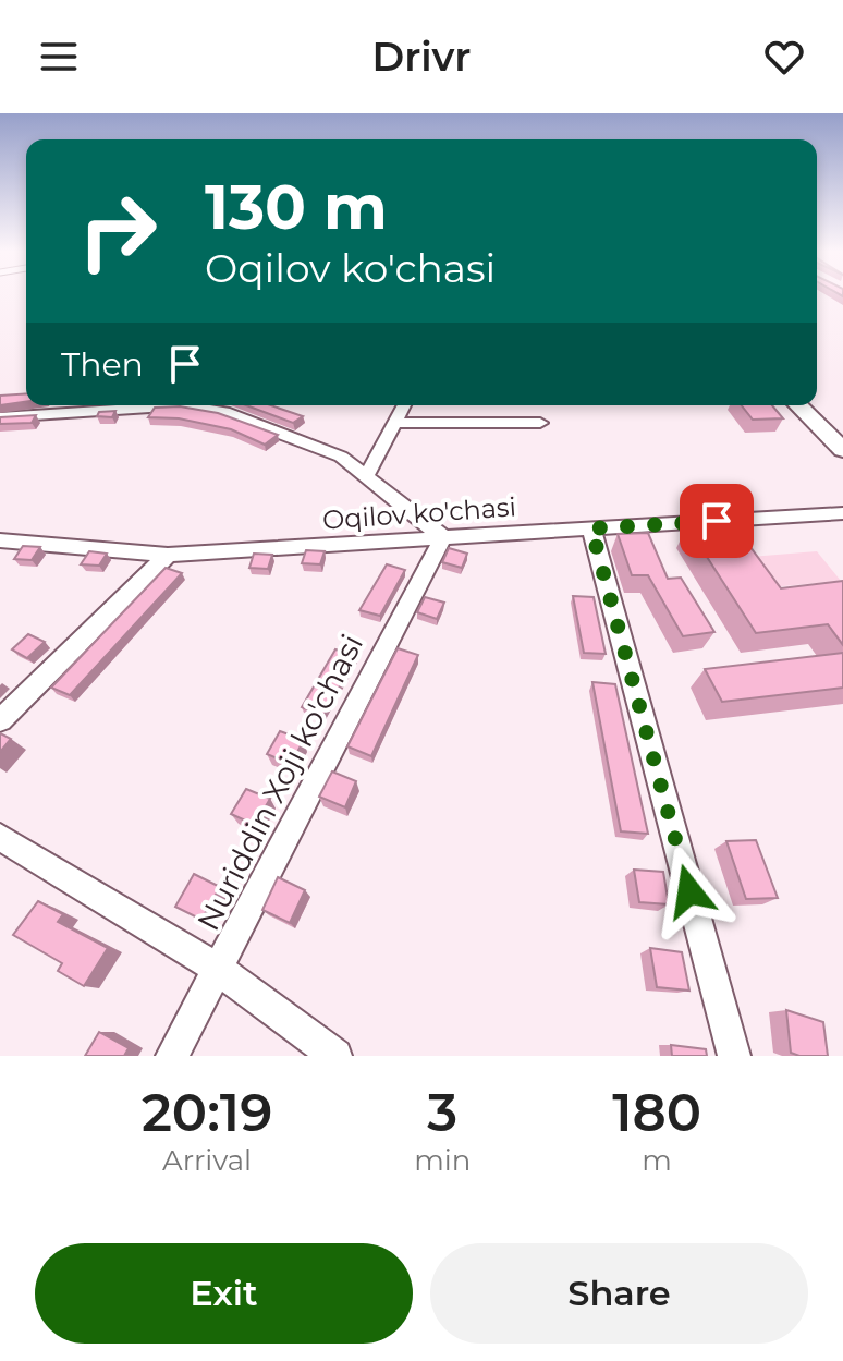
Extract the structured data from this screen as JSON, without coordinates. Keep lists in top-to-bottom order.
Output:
{
  "streets": {
    "street": ["Oqilov ko'chasi", "Nuriddin Xoji ko'chasi"]
  },
  "crossings": [
    ["Oqilov ko'chasi", "Nuriddin Xoji ko'chasi"]
  ],
  "page": {
    "header": "Drivr",
    "turn": ["130 m", "Oqilov ko'chasi"],
    "then": "Then",
    "eta": [
      "20:19",
      "Arrival",
      "3",
      "min",
      "180",
      "m"
    ],
    "buttons": ["Exit", "Share"]
  }
}
